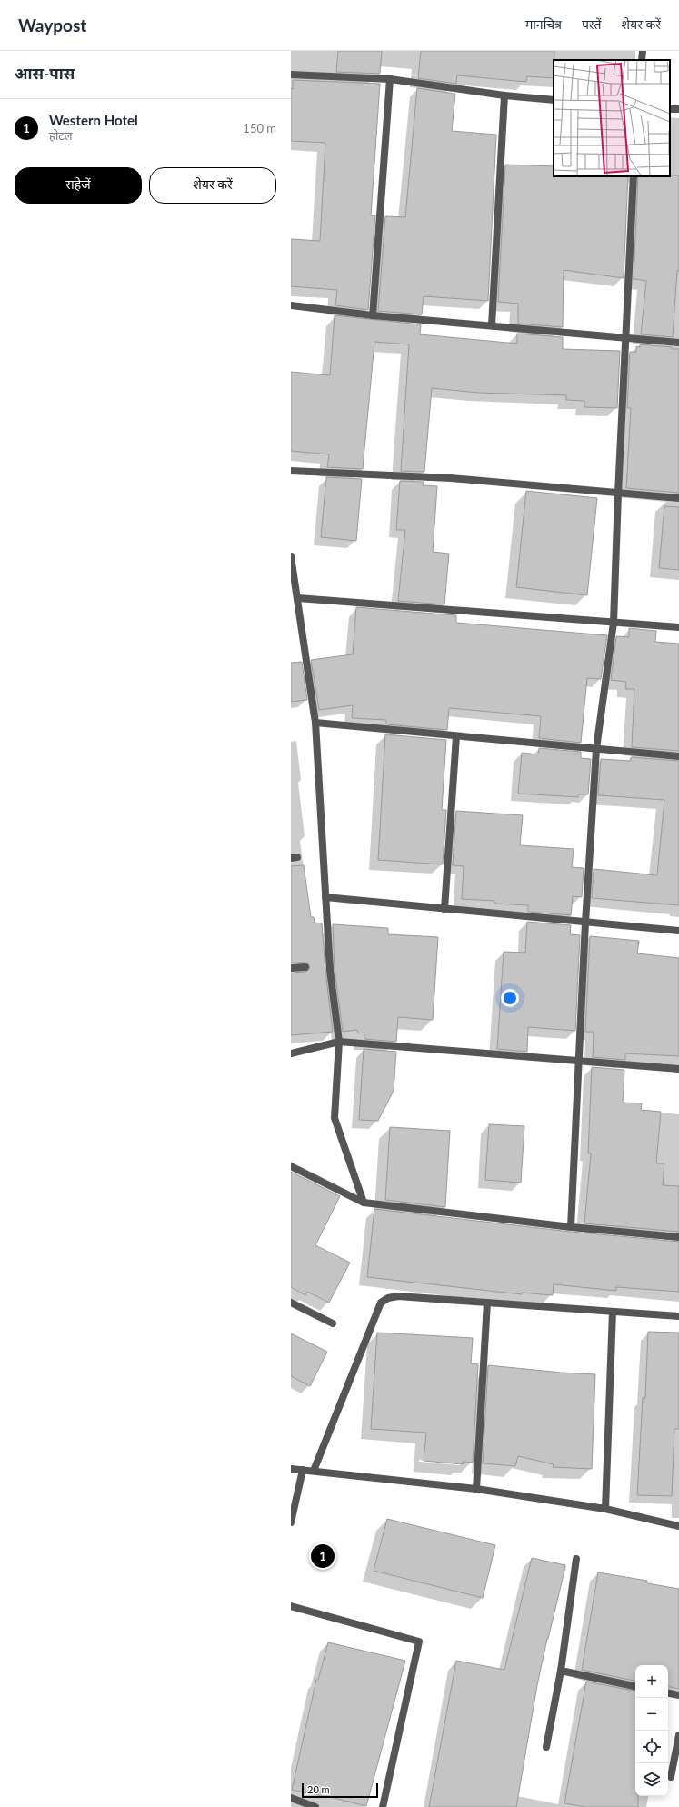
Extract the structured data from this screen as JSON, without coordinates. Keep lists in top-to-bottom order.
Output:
{
  "scale_bar": "20 m",
  "page": {
    "header": "Waypost",
    "nav": ["मानचित्र", "परतें", "शेयर करें"],
    "heading": "आस-पास",
    "list": [
      {
        "mark": "1",
        "name": "Western Hotel",
        "note": "होटल",
        "value": "150 m"
      }
    ],
    "buttons": ["सहेजें", "शेयर करें"],
    "pins": "1",
    "map_buttons": ["+", "−"],
    "scale": "20 m"
  }
}
